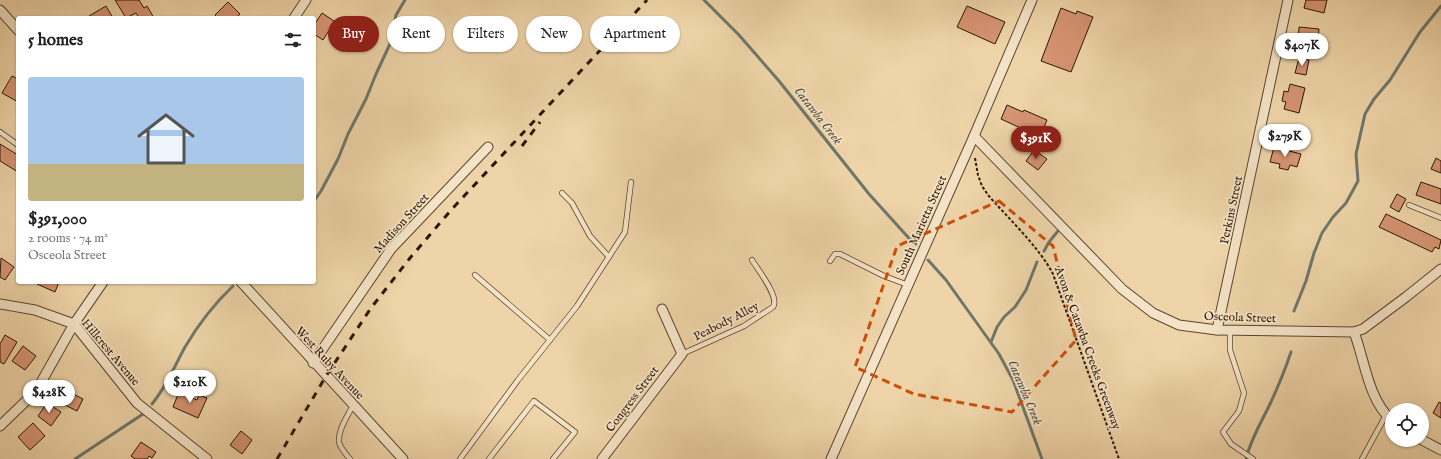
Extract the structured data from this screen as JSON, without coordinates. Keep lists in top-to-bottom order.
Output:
{
  "streets": {
    "street": [
      "Perkins Street",
      "Madison Street",
      "South Marietta Street",
      "Osceola Street",
      "Hillcrest Avenue",
      "West Ruby Avenue",
      "Congress Street"
    ],
    "lane": ["Peabody Alley"],
    "path": ["Avon & Catawba Creeks Greenway"]
  },
  "crossings": [
    ["Perkins Street", "Osceola Street"],
    ["Madison Street", "West Ruby Avenue"],
    ["South Marietta Street", "Osceola Street"],
    ["South Marietta Street", "Avon & Catawba Creeks Greenway"],
    ["Peabody Alley", "Congress Street"]
  ],
  "water": ["Catawba Creek"],
  "page": {
    "chip": [
      "Buy",
      "Rent",
      "Filters",
      "New",
      "Apartment"
    ],
    "heading": "5 homes",
    "price": [
      "$407K",
      "$279K",
      "$391K",
      "$210K",
      "$428K"
    ],
    "list": [
      {
        "name": "$391,000",
        "note": "2 rooms · 74 m² · Osceola Street"
      }
    ]
  }
}
